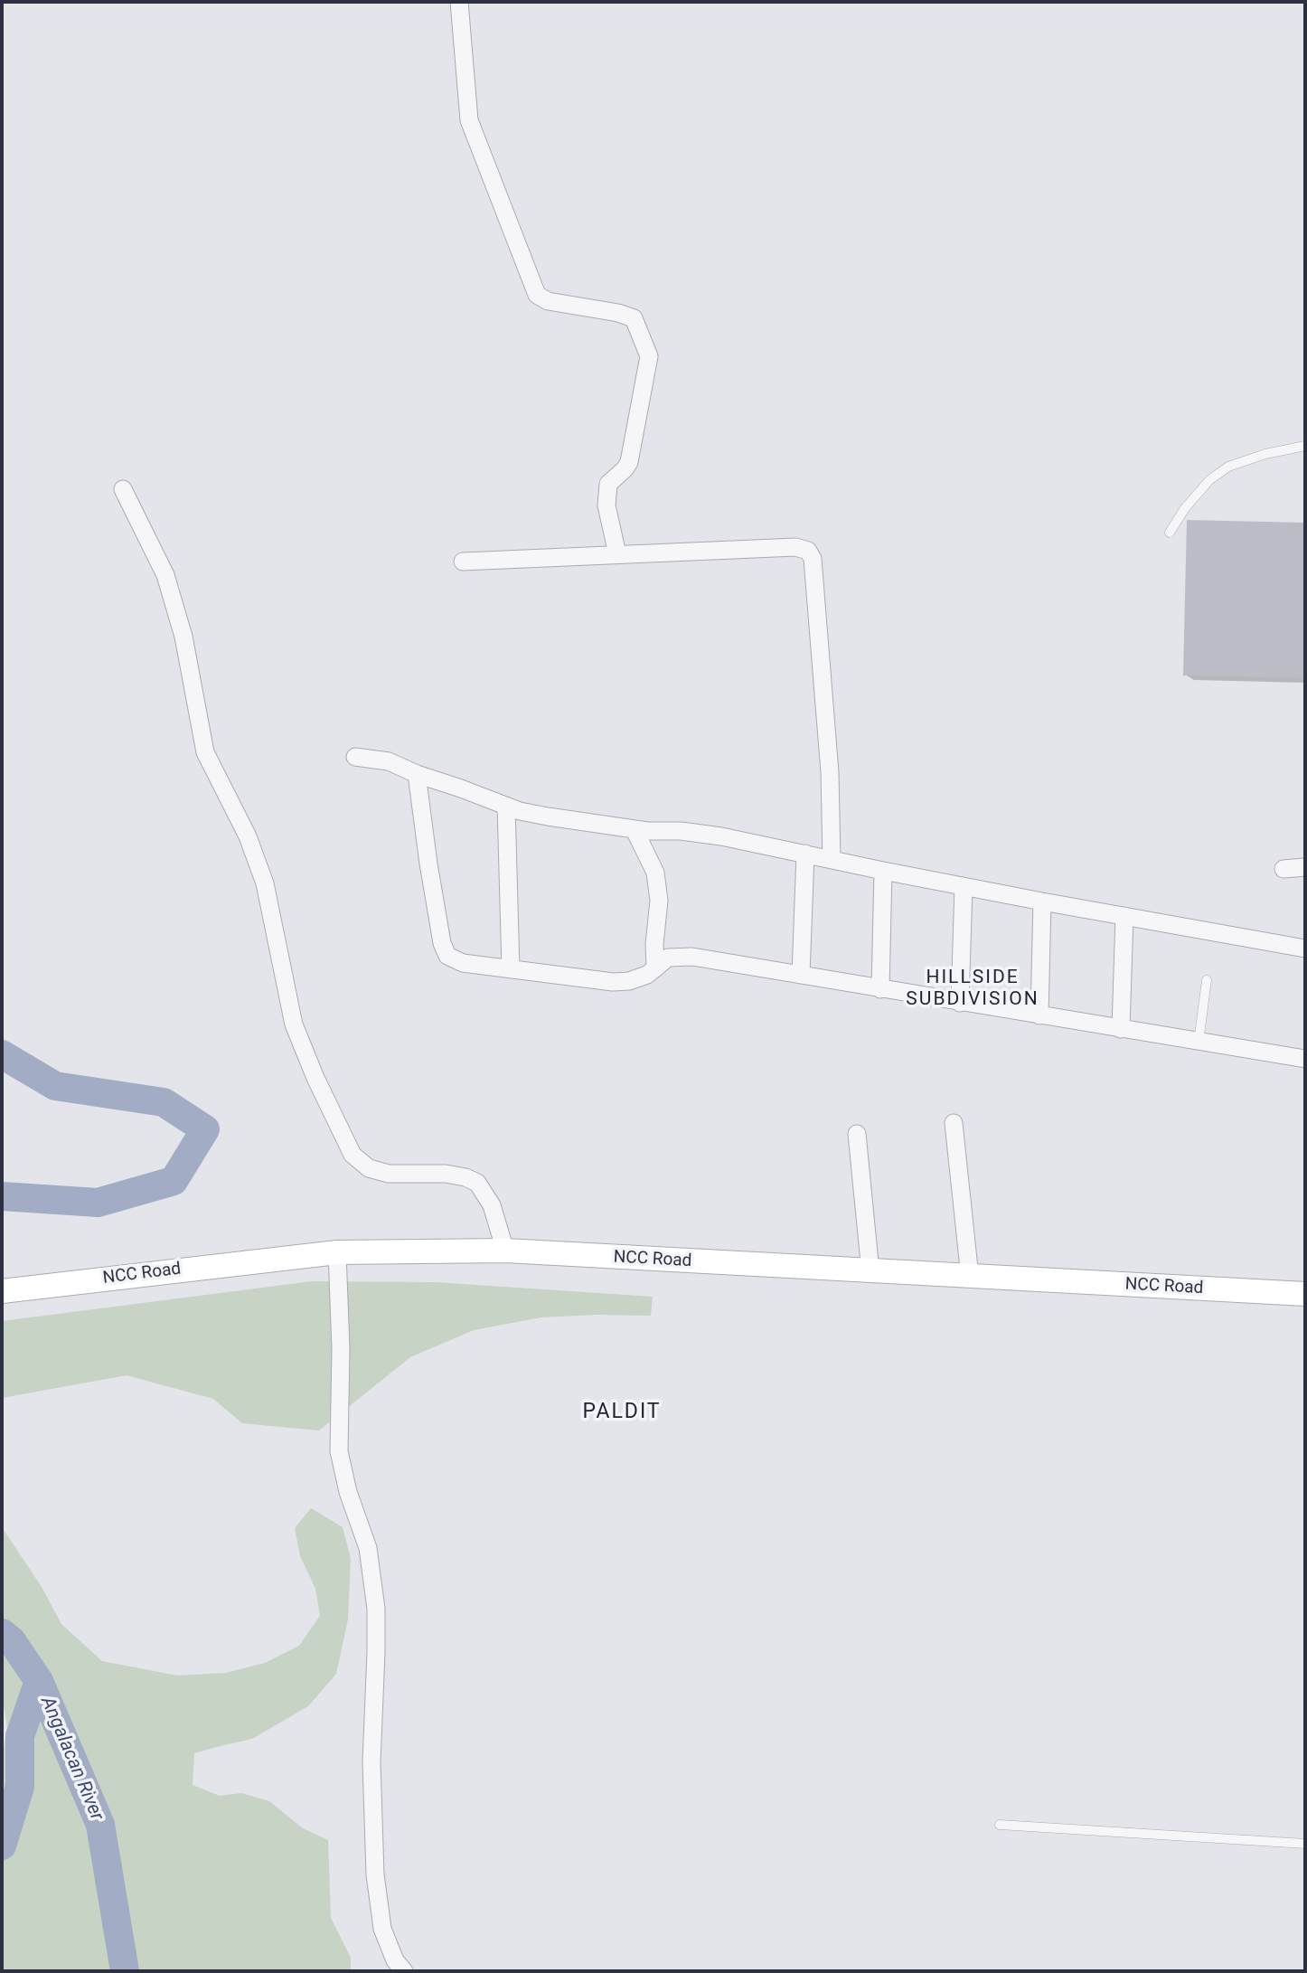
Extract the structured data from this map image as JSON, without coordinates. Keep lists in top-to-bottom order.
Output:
{
  "streets": {
    "street": ["NCC Road"]
  },
  "districts": ["HILLSIDE SUBDIVISION", "PALDIT"],
  "water": ["Angalacan River"]
}
